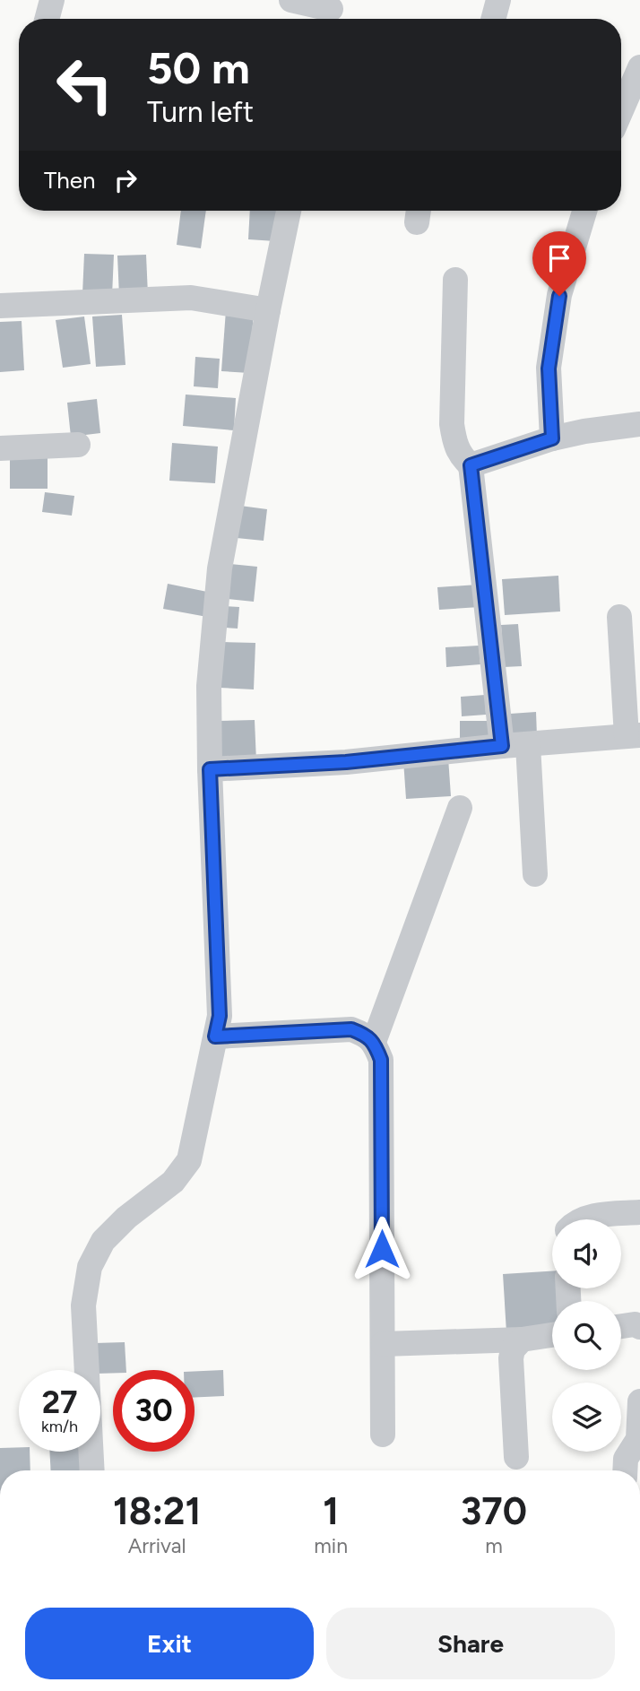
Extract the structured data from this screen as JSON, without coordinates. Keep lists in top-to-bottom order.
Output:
{
  "page": {
    "turn": ["50 m", "Turn left"],
    "then": "Then",
    "speed": "27 km/h",
    "limit": "30",
    "eta": [
      "18:21",
      "Arrival",
      "1",
      "min",
      "370",
      "m"
    ],
    "buttons": ["Exit", "Share"]
  }
}
